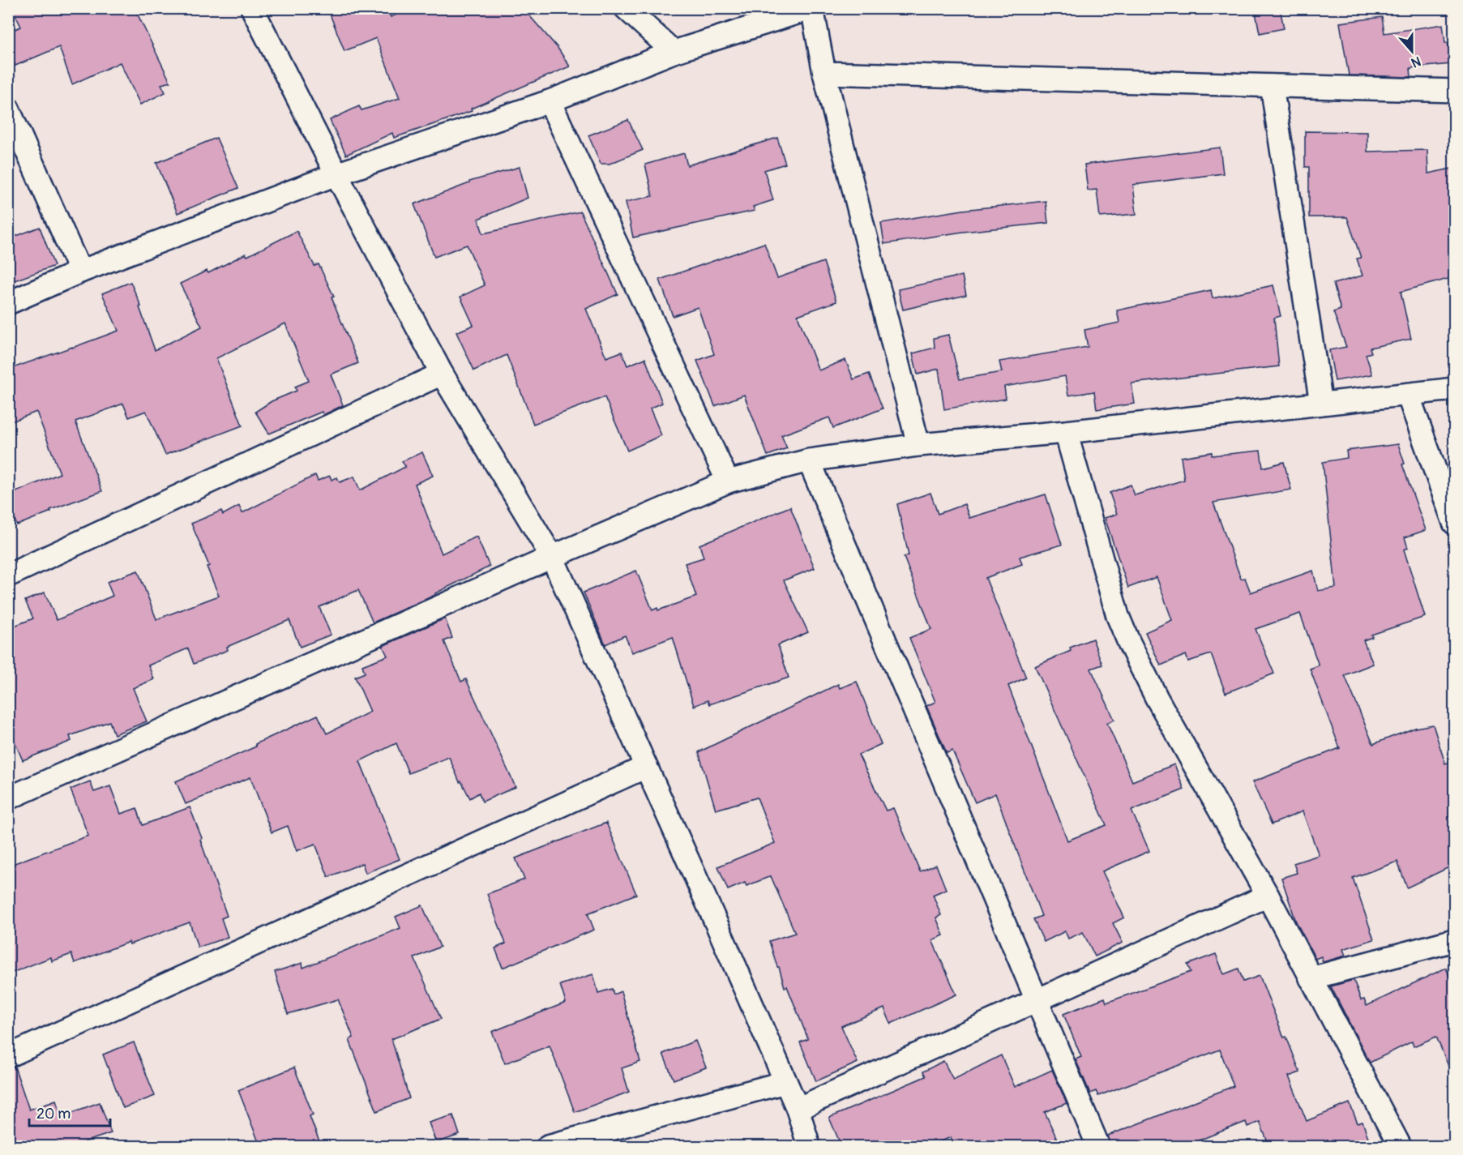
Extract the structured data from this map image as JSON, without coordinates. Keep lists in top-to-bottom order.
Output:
{
  "scale_bar": "20 m",
  "north": "bottom"
}
